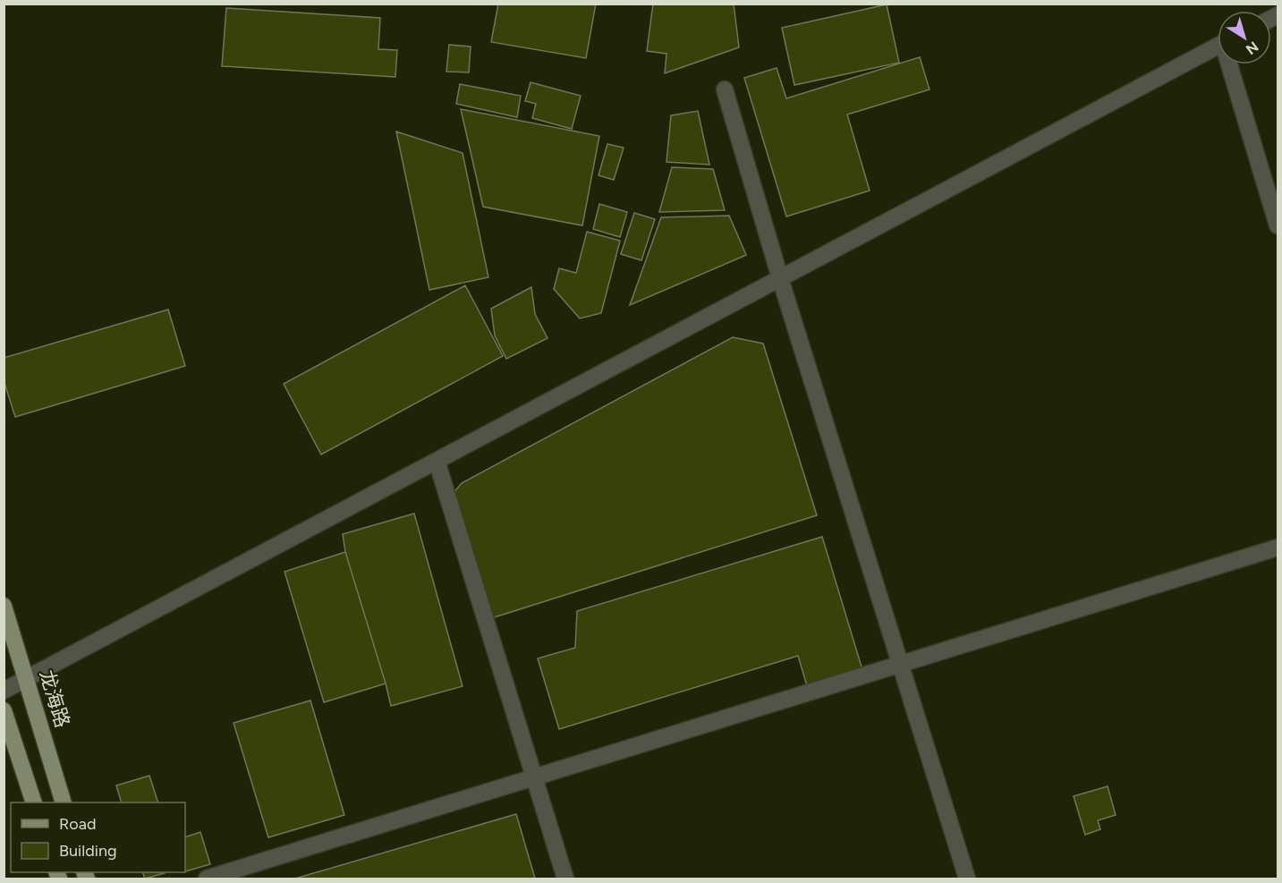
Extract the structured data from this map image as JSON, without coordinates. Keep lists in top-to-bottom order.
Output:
{
  "streets": {
    "main road": ["龙海路"]
  },
  "legend": ["Road", "Building"],
  "north": "bottom right"
}
